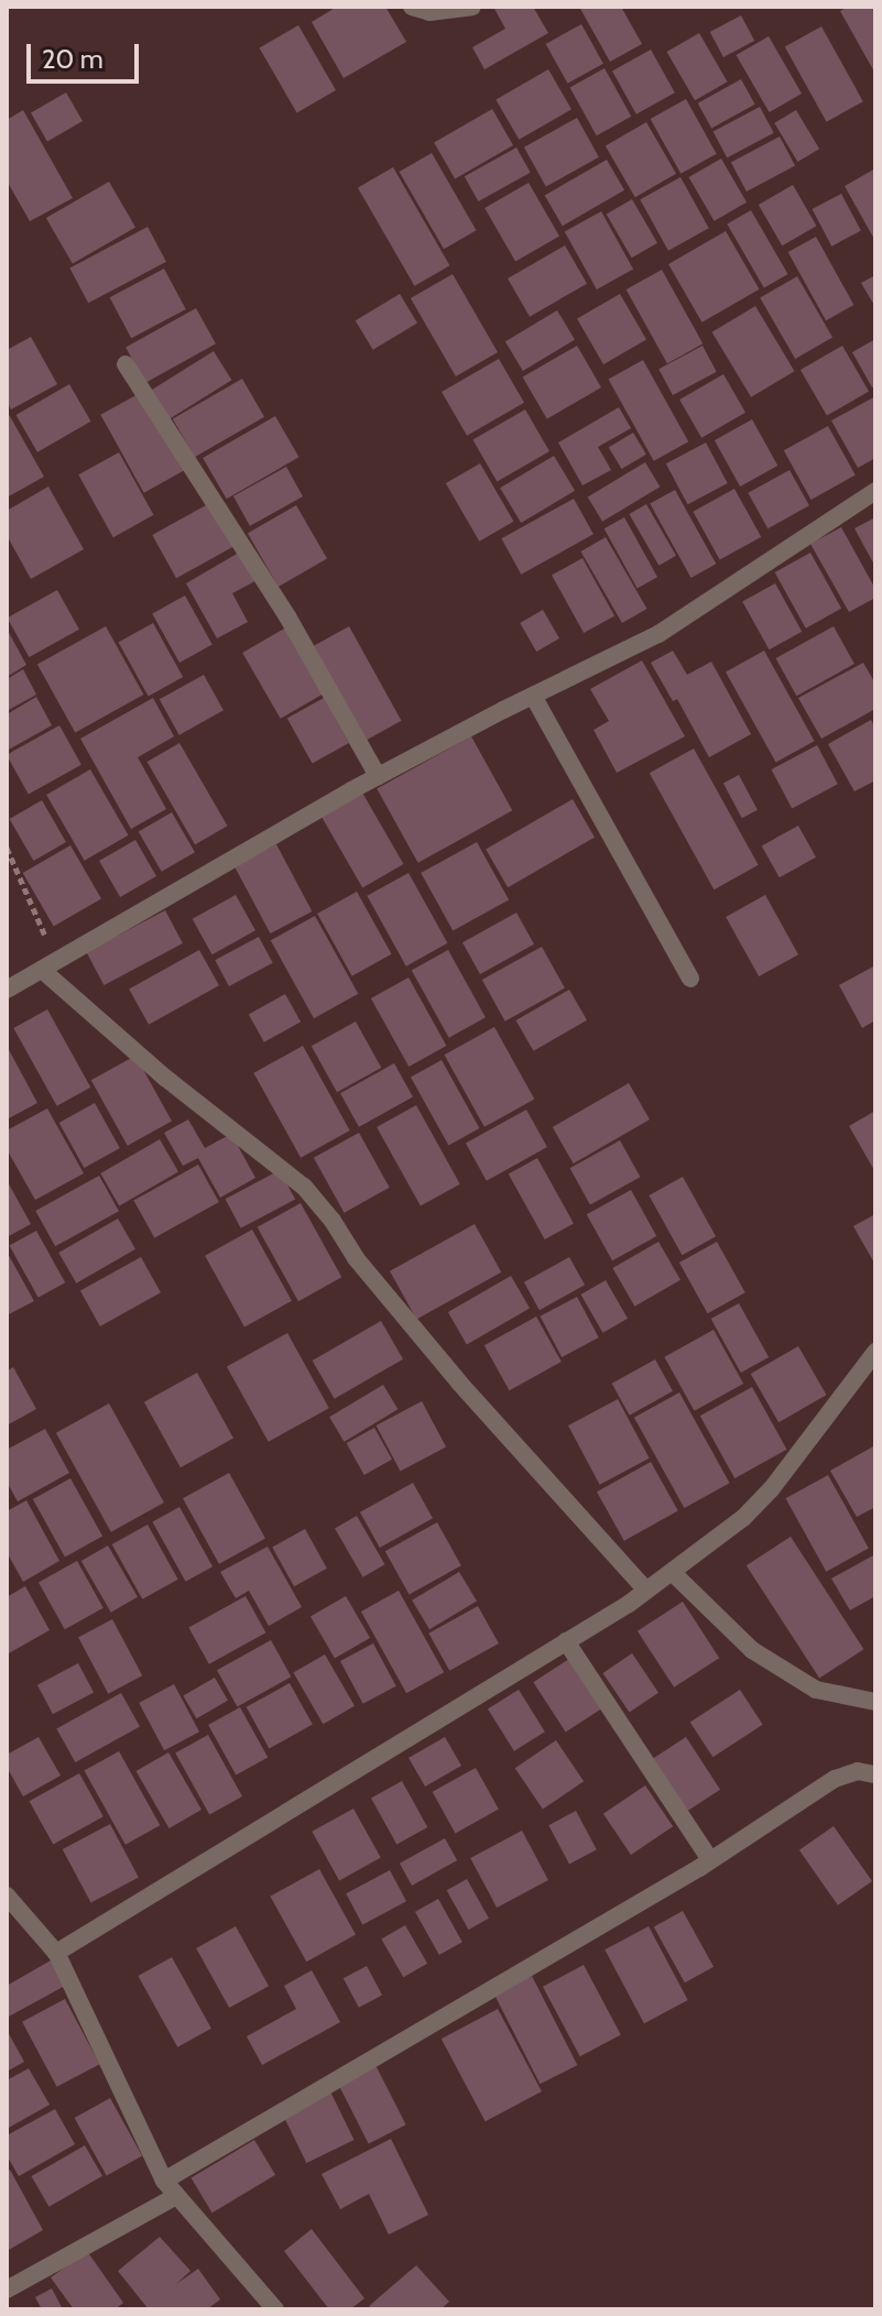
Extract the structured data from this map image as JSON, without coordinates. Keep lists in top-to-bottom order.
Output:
{
  "scale_bar": "20 m"
}
